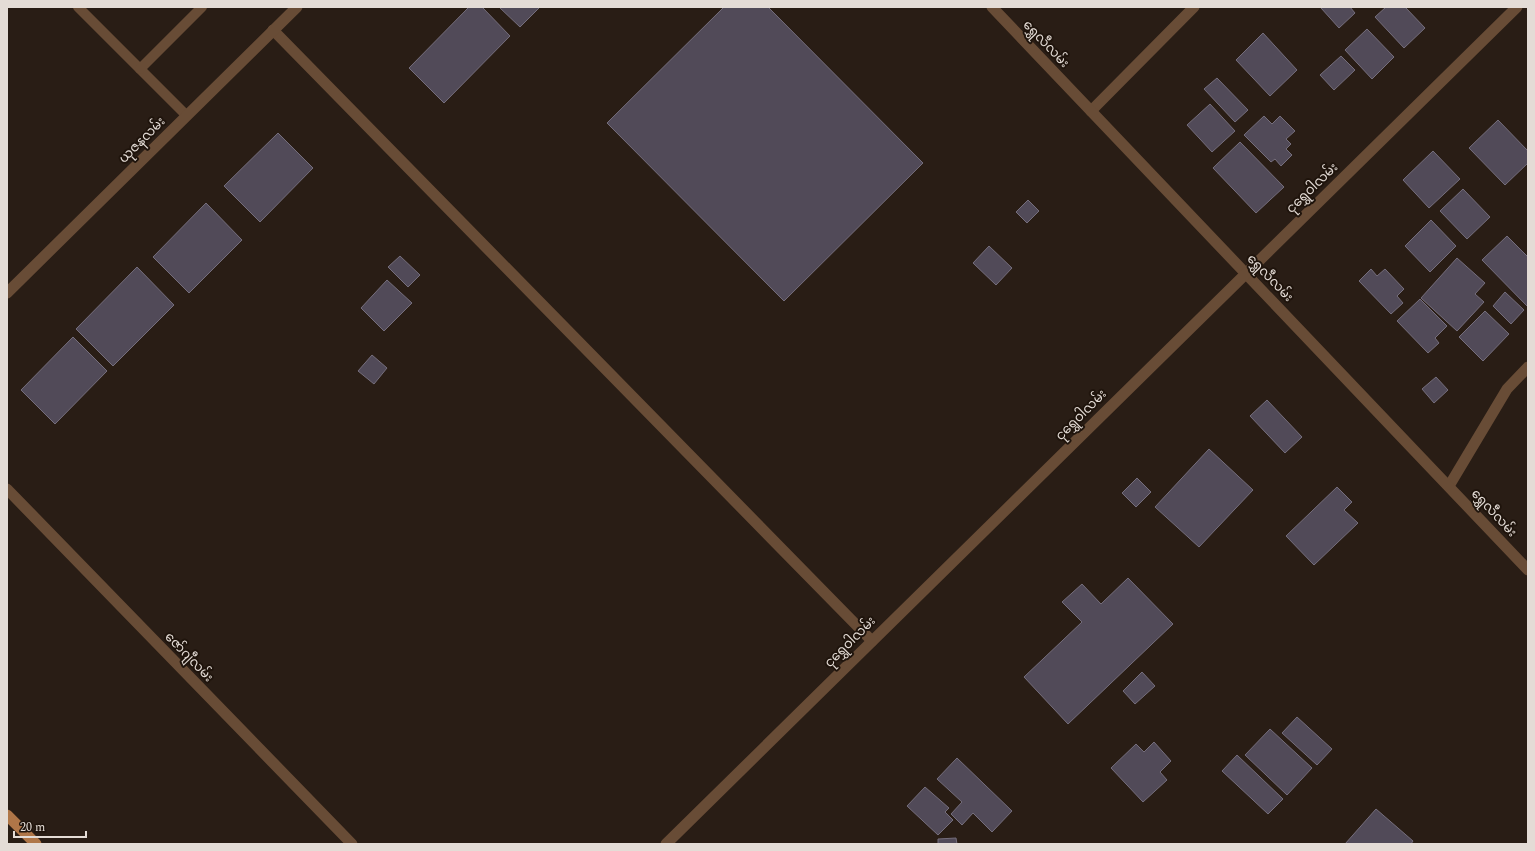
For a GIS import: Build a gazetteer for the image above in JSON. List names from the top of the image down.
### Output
{
  "streets": {
    "street": [
      "ရွှေလီလမ်း",
      "ယုဇနလမ်း",
      "ငုရွှေဝါလမ်း",
      "ဇော်ဂျီလမ်း"
    ]
  },
  "crossings": [
    ["ရွှေလီလမ်း", "ငုရွှေဝါလမ်း"]
  ],
  "scale_bar": "20 m"
}
